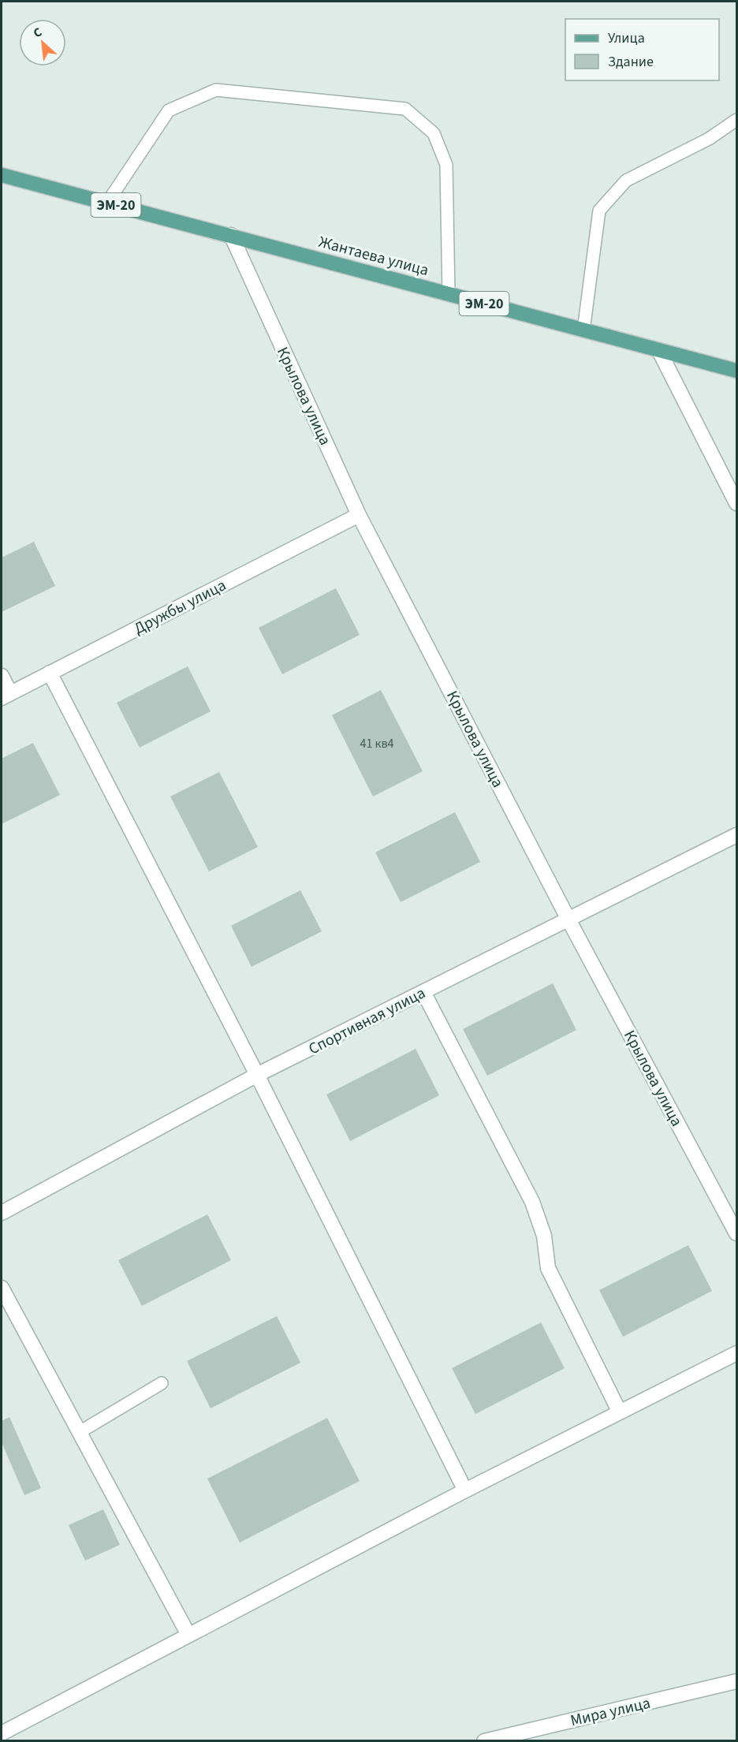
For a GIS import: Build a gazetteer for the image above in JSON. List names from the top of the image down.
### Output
{
  "streets": {
    "main road": ["ЭМ-20", "Жантаева улица"],
    "street": [
      "Крылова улица",
      "Дружбы улица",
      "Спортивная улица",
      "Мира улица"
    ]
  },
  "crossings": [
    ["Жантаева улица", "Крылова улица"],
    ["Крылова улица", "Дружбы улица"],
    ["Крылова улица", "Спортивная улица"]
  ],
  "house_numbers": ["41 кв4"],
  "legend": ["Улица", "Здание"],
  "north": "top left"
}
